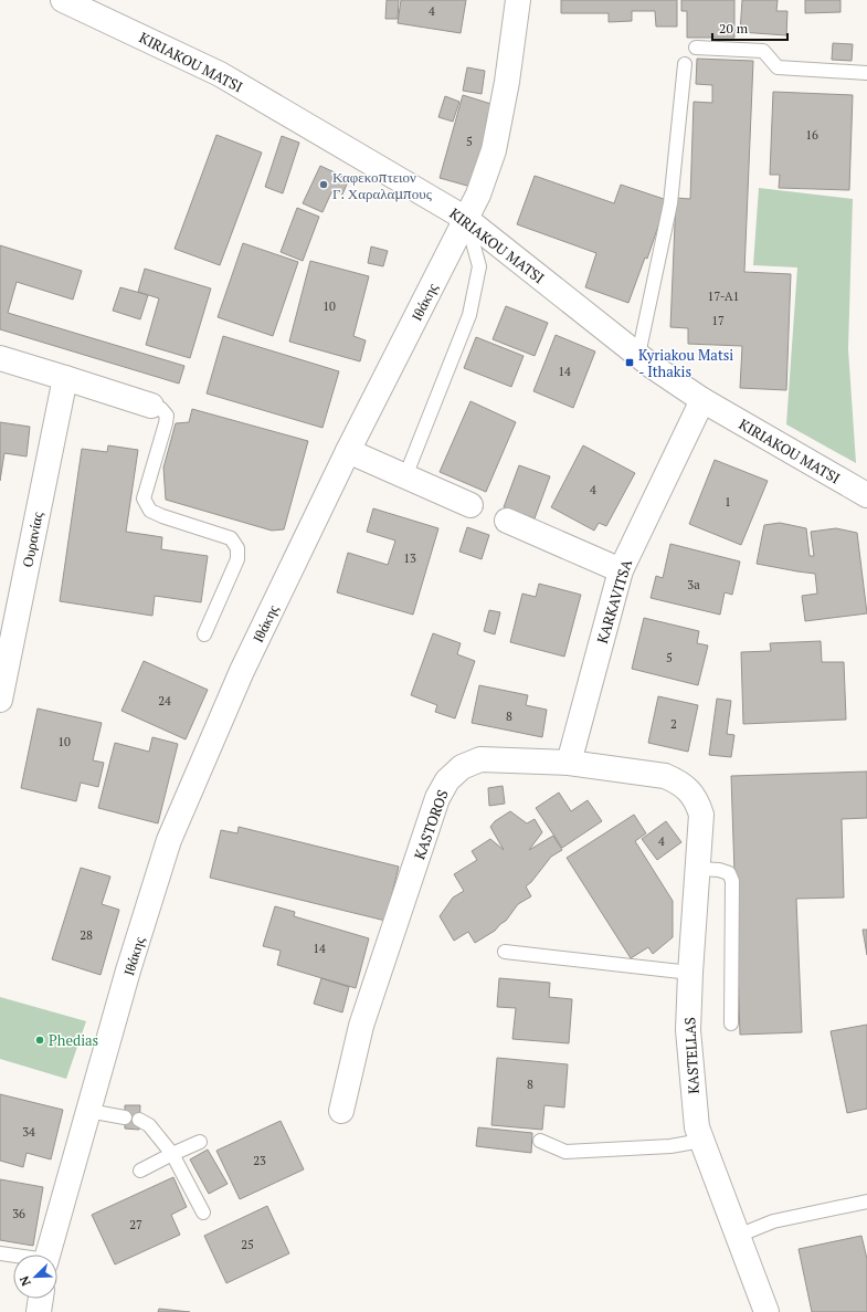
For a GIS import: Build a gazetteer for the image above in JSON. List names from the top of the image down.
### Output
{
  "streets": {
    "street": [
      "KIRIAKOU MATSI",
      "Ιθάκης",
      "Ουρανίας",
      "KARKAVITSA",
      "KASTOROS",
      "KASTELLAS"
    ]
  },
  "crossings": [
    ["KIRIAKOU MATSI", "Ιθάκης"],
    ["KIRIAKOU MATSI", "KARKAVITSA"],
    ["KARKAVITSA", "KASTOROS"],
    ["KASTOROS", "KASTELLAS"]
  ],
  "places": {
    "other": ["Καφεκοπτειον Γ. Χαραλαμπους", "Phedias"],
    "transit": ["Kyriakou Matsi - Ithakis"]
  },
  "house_numbers": [
    "4",
    "16",
    "5",
    "17-A1",
    "10",
    "17",
    "14",
    "4",
    "1",
    "13",
    "3a",
    "5",
    "24",
    "8",
    "2",
    "10",
    "4",
    "28",
    "14",
    "8",
    "34",
    "23",
    "36",
    "27",
    "25"
  ],
  "scale_bar": "20 m",
  "north": "bottom left"
}
